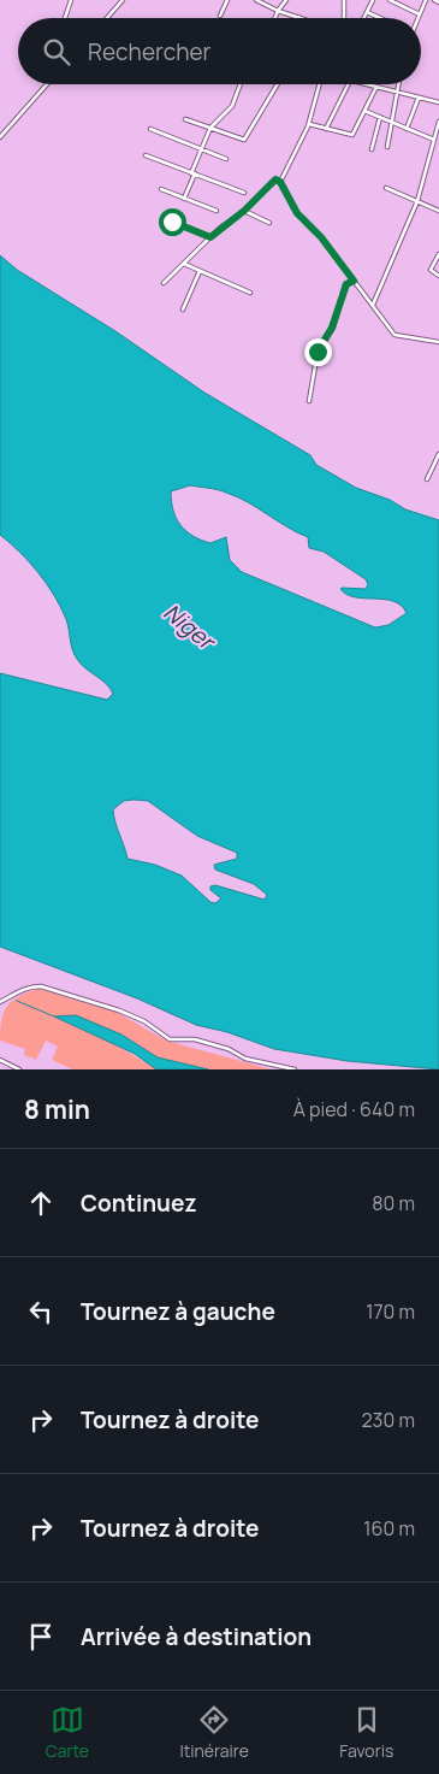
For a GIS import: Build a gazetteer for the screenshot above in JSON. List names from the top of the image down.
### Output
{
  "water": ["Niger"],
  "page": {
    "search": "Rechercher",
    "heading": ["8 min", "À pied · 640 m"],
    "list": [
      ["Continuez", "80 m"],
      ["Tournez à gauche", "170 m"],
      ["Tournez à droite", "230 m"],
      ["Tournez à droite", "160 m"],
      "Arrivée à destination"
    ],
    "nav": ["Carte", "Itinéraire", "Favoris"]
  }
}
